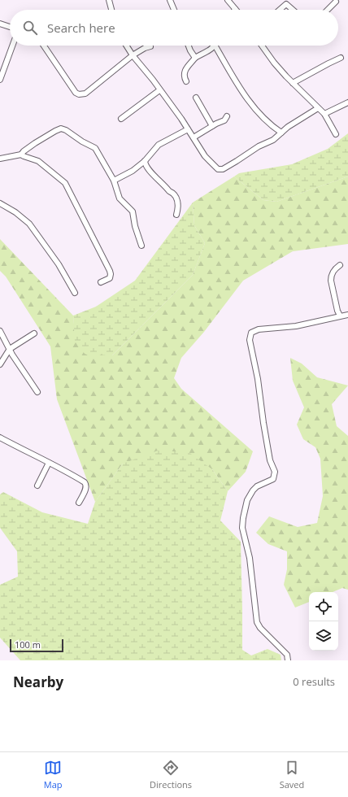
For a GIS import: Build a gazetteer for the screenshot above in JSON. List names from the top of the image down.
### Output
{
  "scale_bar": "100 m",
  "page": {
    "search": "Search here",
    "scale": "100 m",
    "heading": ["Nearby", "0 results"],
    "nav": ["Map", "Directions", "Saved"]
  }
}
